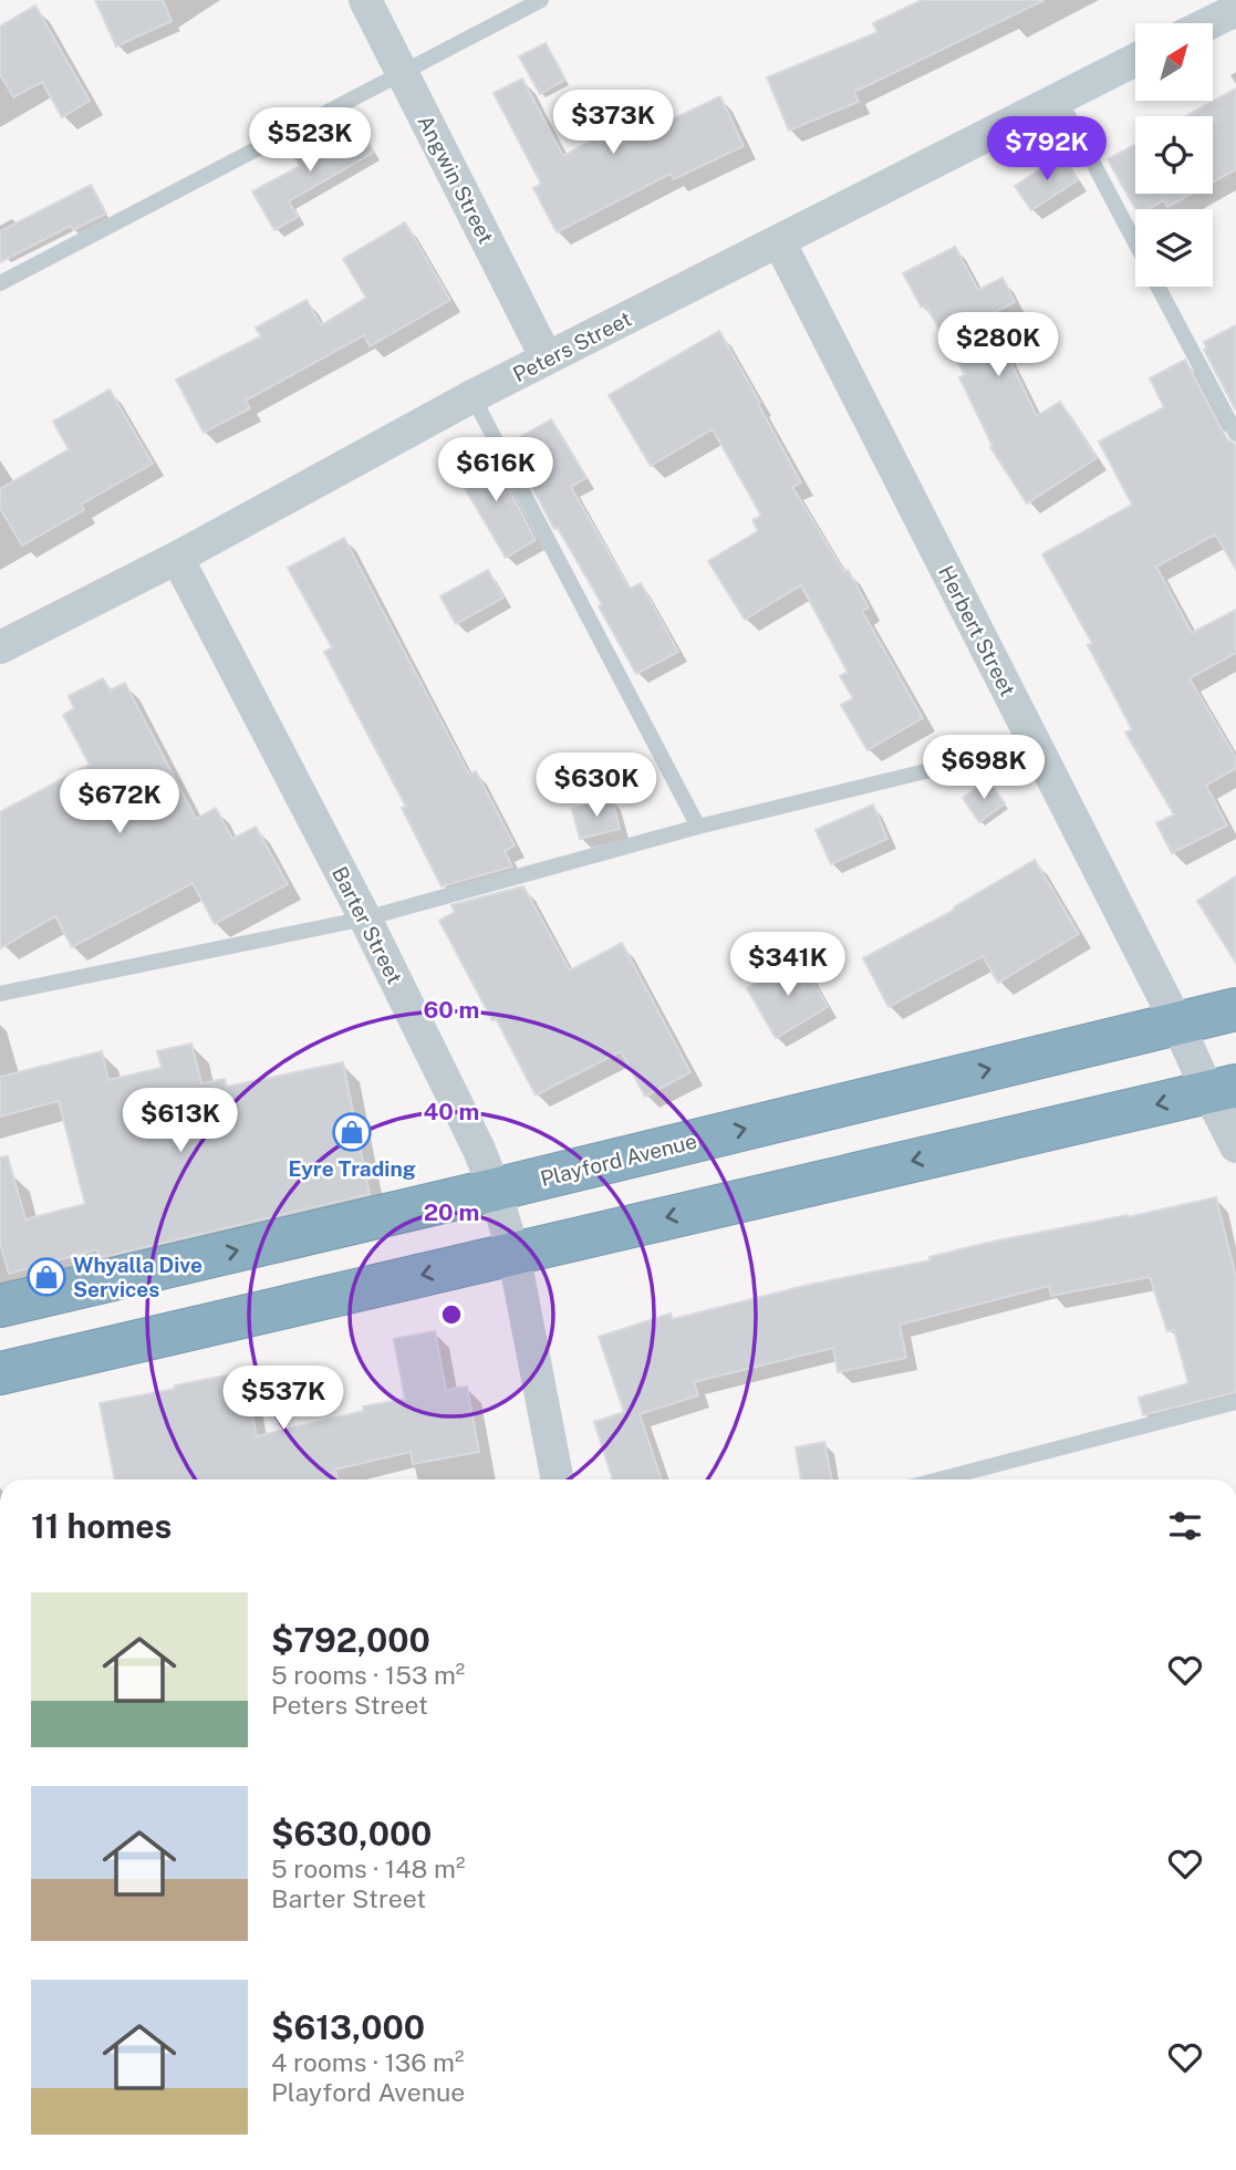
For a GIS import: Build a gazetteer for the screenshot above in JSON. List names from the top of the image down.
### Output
{
  "streets": {
    "highway": ["Playford Avenue"],
    "street": [
      "Angwin Street",
      "Peters Street",
      "Herbert Street",
      "Barter Street"
    ]
  },
  "crossings": [
    ["Angwin Street", "Peters Street"],
    ["Peters Street", "Herbert Street"],
    ["Peters Street", "Barter Street"],
    ["Herbert Street", "Playford Avenue"],
    ["Barter Street", "Playford Avenue"]
  ],
  "places": {
    "shop": ["Eyre Trading", "Whyalla Dive Services"]
  },
  "north": "top right",
  "page": {
    "price": [
      "$373K",
      "$523K",
      "$792K",
      "$280K",
      "$616K",
      "$698K",
      "$630K",
      "$672K",
      "$341K",
      "$613K",
      "$537K"
    ],
    "heading": "11 homes",
    "list": [
      {
        "name": "$792,000",
        "note": "5 rooms · 153 m² · Peters Street"
      },
      {
        "name": "$630,000",
        "note": "5 rooms · 148 m² · Barter Street"
      },
      {
        "name": "$613,000",
        "note": "4 rooms · 136 m² · Playford Avenue"
      }
    ]
  },
  "rings": ["60 m", "40 m", "20 m"]
}
